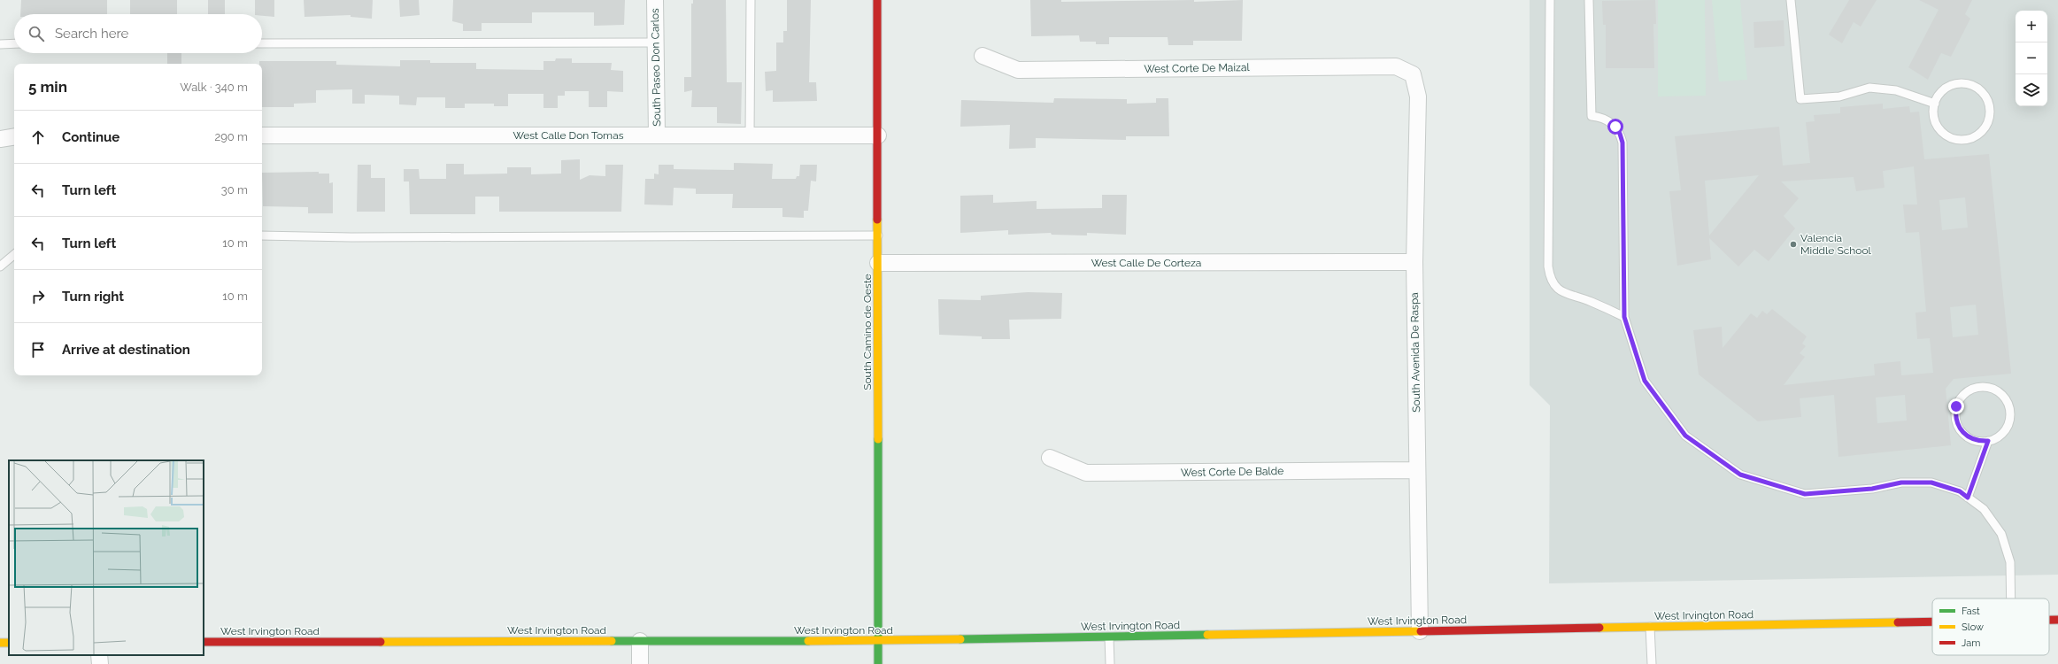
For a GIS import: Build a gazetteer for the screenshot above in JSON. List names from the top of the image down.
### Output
{
  "streets": {
    "main road": ["South Camino de Oeste", "West Irvington Road"],
    "street": [
      "South Paseo Don Carlos",
      "West Corte De Maizal",
      "West Calle Don Tomas",
      "West Calle De Corteza",
      "South Avenida De Raspa",
      "West Corte De Balde"
    ]
  },
  "crossings": [
    ["South Paseo Don Carlos", "West Calle Don Tomas"],
    ["West Corte De Maizal", "South Avenida De Raspa"],
    ["West Calle Don Tomas", "South Camino de Oeste"],
    ["West Calle De Corteza", "South Camino de Oeste"],
    ["West Calle De Corteza", "South Avenida De Raspa"],
    ["South Camino de Oeste", "West Irvington Road"],
    ["South Avenida De Raspa", "West Corte De Balde"],
    ["South Avenida De Raspa", "West Irvington Road"]
  ],
  "places": ["Valencia Middle School"],
  "legend": ["Fast", "Slow", "Jam"],
  "page": {
    "map_buttons": ["+", "−"],
    "search": "Search here",
    "heading": ["5 min", "Walk · 340 m"],
    "list": [
      ["Continue", "290 m"],
      ["Turn left", "30 m"],
      ["Turn left", "10 m"],
      ["Turn right", "10 m"],
      "Arrive at destination"
    ]
  }
}
